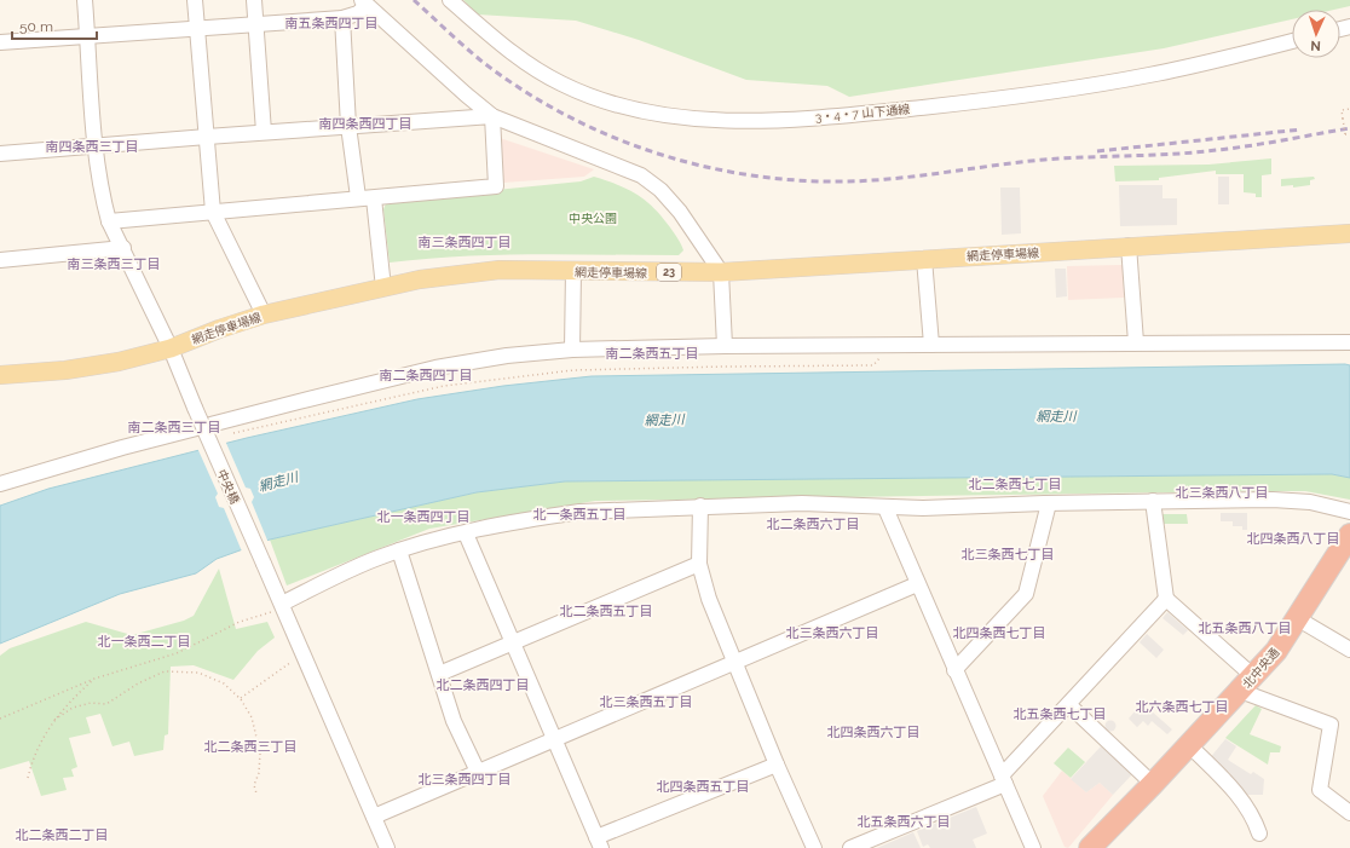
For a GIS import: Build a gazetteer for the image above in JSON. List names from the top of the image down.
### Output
{
  "streets": {
    "highway": ["北中央通"],
    "main road": ["網走停車場線", "23"],
    "street": ["3・4・7 山下通線", "中央橋"]
  },
  "crossings": [
    ["網走停車場線", "中央橋"]
  ],
  "districts": [
    "南五条西四丁目",
    "南四条西四丁目",
    "南四条西三丁目",
    "南三条西四丁目",
    "南三条西三丁目",
    "南二条西五丁目",
    "南二条西四丁目",
    "南二条西三丁目",
    "北二条西七丁目",
    "北三条西八丁目",
    "北一条西五丁目",
    "北一条西四丁目",
    "北二条西六丁目",
    "北四条西八丁目",
    "北三条西七丁目",
    "北二条西五丁目",
    "北五条西八丁目",
    "北三条西六丁目",
    "北四条西七丁目",
    "北一条西二丁目",
    "北二条西四丁目",
    "北三条西五丁目",
    "北六条西七丁目",
    "北五条西七丁目",
    "北四条西六丁目",
    "北二条西三丁目",
    "北三条西四丁目",
    "北四条西五丁目",
    "北五条西六丁目",
    "北二条西二丁目"
  ],
  "water": ["網走川"],
  "parks": ["中央公園"],
  "scale_bar": "50 m",
  "north": "bottom"
}
